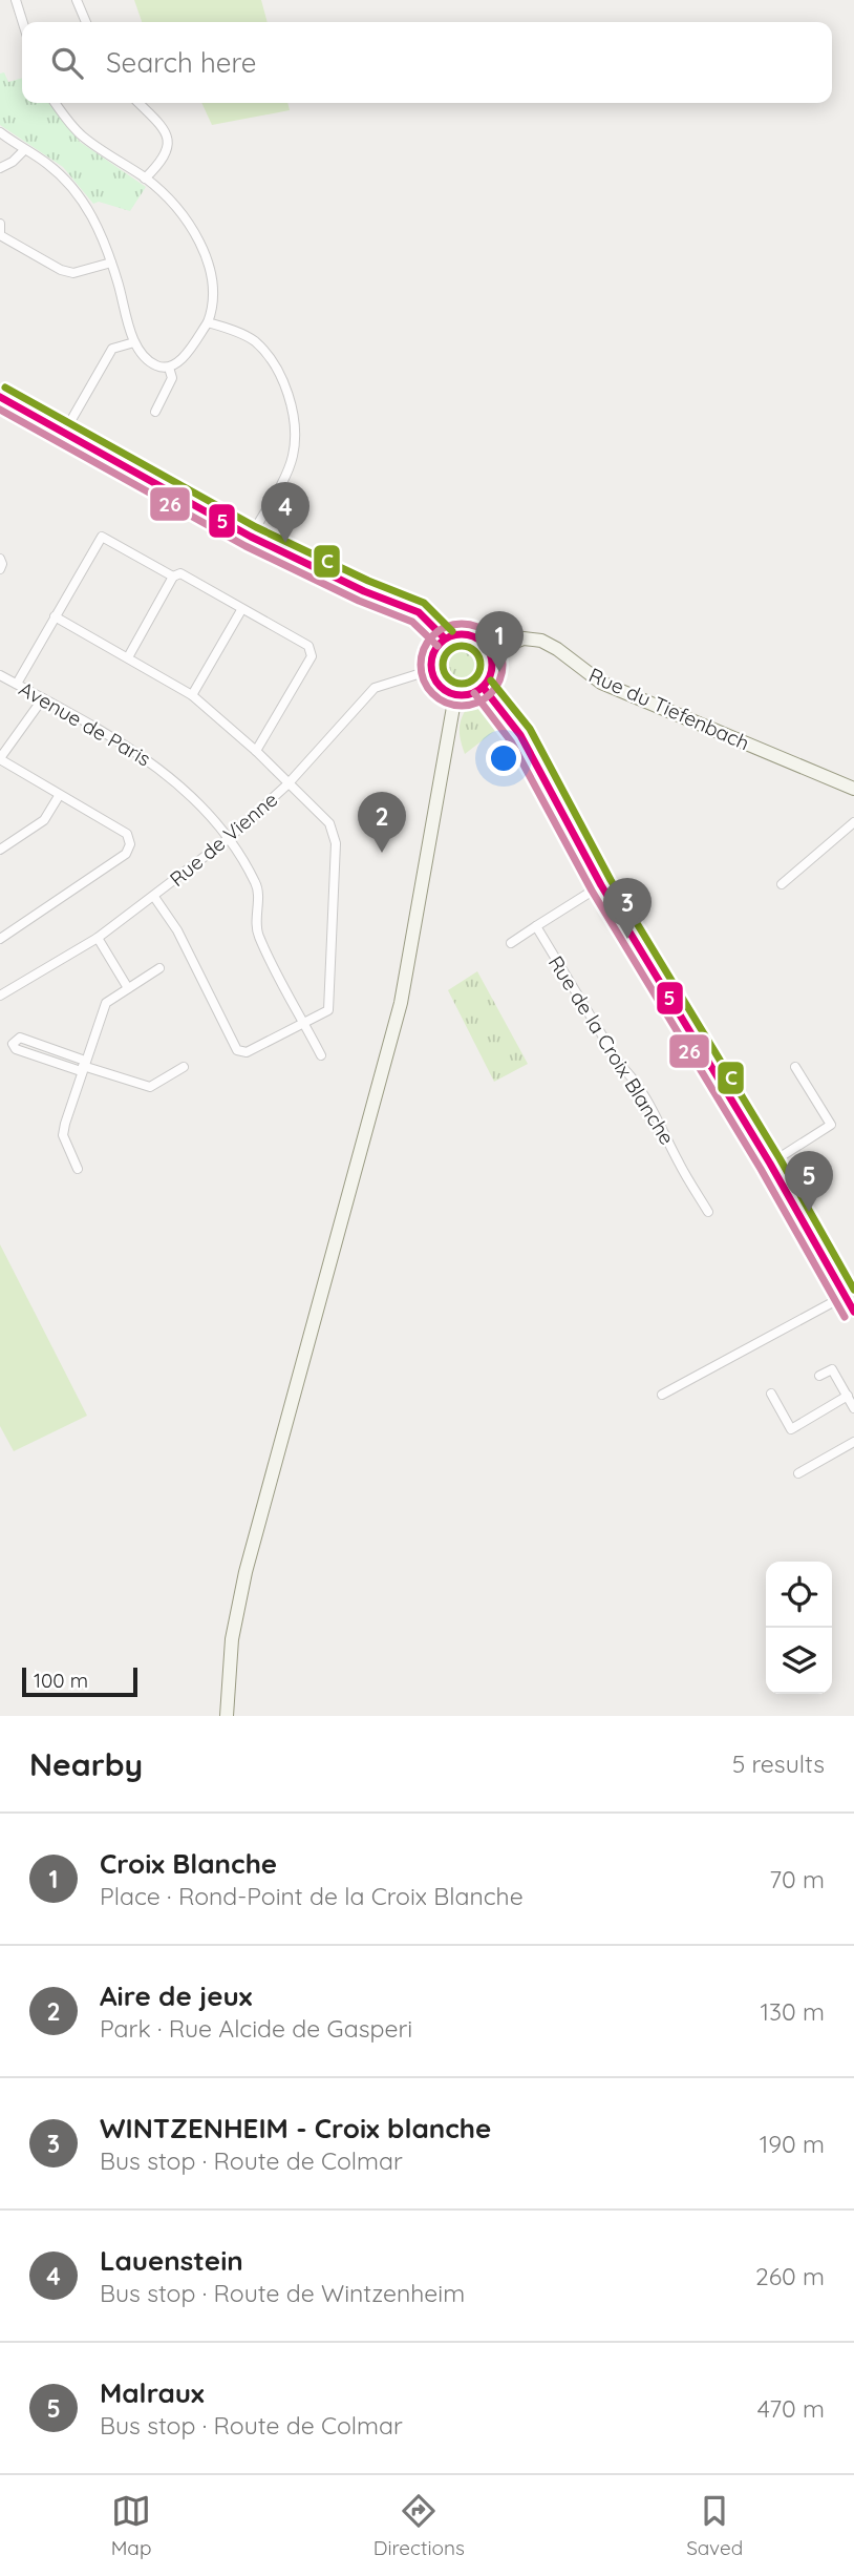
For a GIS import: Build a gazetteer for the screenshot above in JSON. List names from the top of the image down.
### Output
{
  "streets": {
    "main road": ["Rue du Tiefenbach"],
    "street": ["Avenue de Paris", "Rue de Vienne", "Rue de la Croix Blanche"]
  },
  "crossings": [
    ["Rue du Tiefenbach", "Rue de Vienne"],
    ["Avenue de Paris", "Rue de Vienne"]
  ],
  "lines": ["transit line C", "transit line 5", "transit line 26"],
  "scale_bar": "100 m",
  "page": {
    "search": "Search here",
    "pins": [
      "4",
      "1",
      "2",
      "3",
      "5"
    ],
    "scale": "100 m",
    "heading": ["Nearby", "5 results"],
    "list": [
      {
        "mark": "1",
        "name": "Croix Blanche",
        "note": "Place · Rond-Point de la Croix Blanche",
        "value": "70 m"
      },
      {
        "mark": "2",
        "name": "Aire de jeux",
        "note": "Park · Rue Alcide de Gasperi",
        "value": "130 m"
      },
      {
        "mark": "3",
        "name": "WINTZENHEIM - Croix blanche",
        "note": "Bus stop · Route de Colmar",
        "value": "190 m"
      },
      {
        "mark": "4",
        "name": "Lauenstein",
        "note": "Bus stop · Route de Wintzenheim",
        "value": "260 m"
      },
      {
        "mark": "5",
        "name": "Malraux",
        "note": "Bus stop · Route de Colmar",
        "value": "470 m"
      }
    ],
    "nav": ["Map", "Directions", "Saved"]
  }
}
